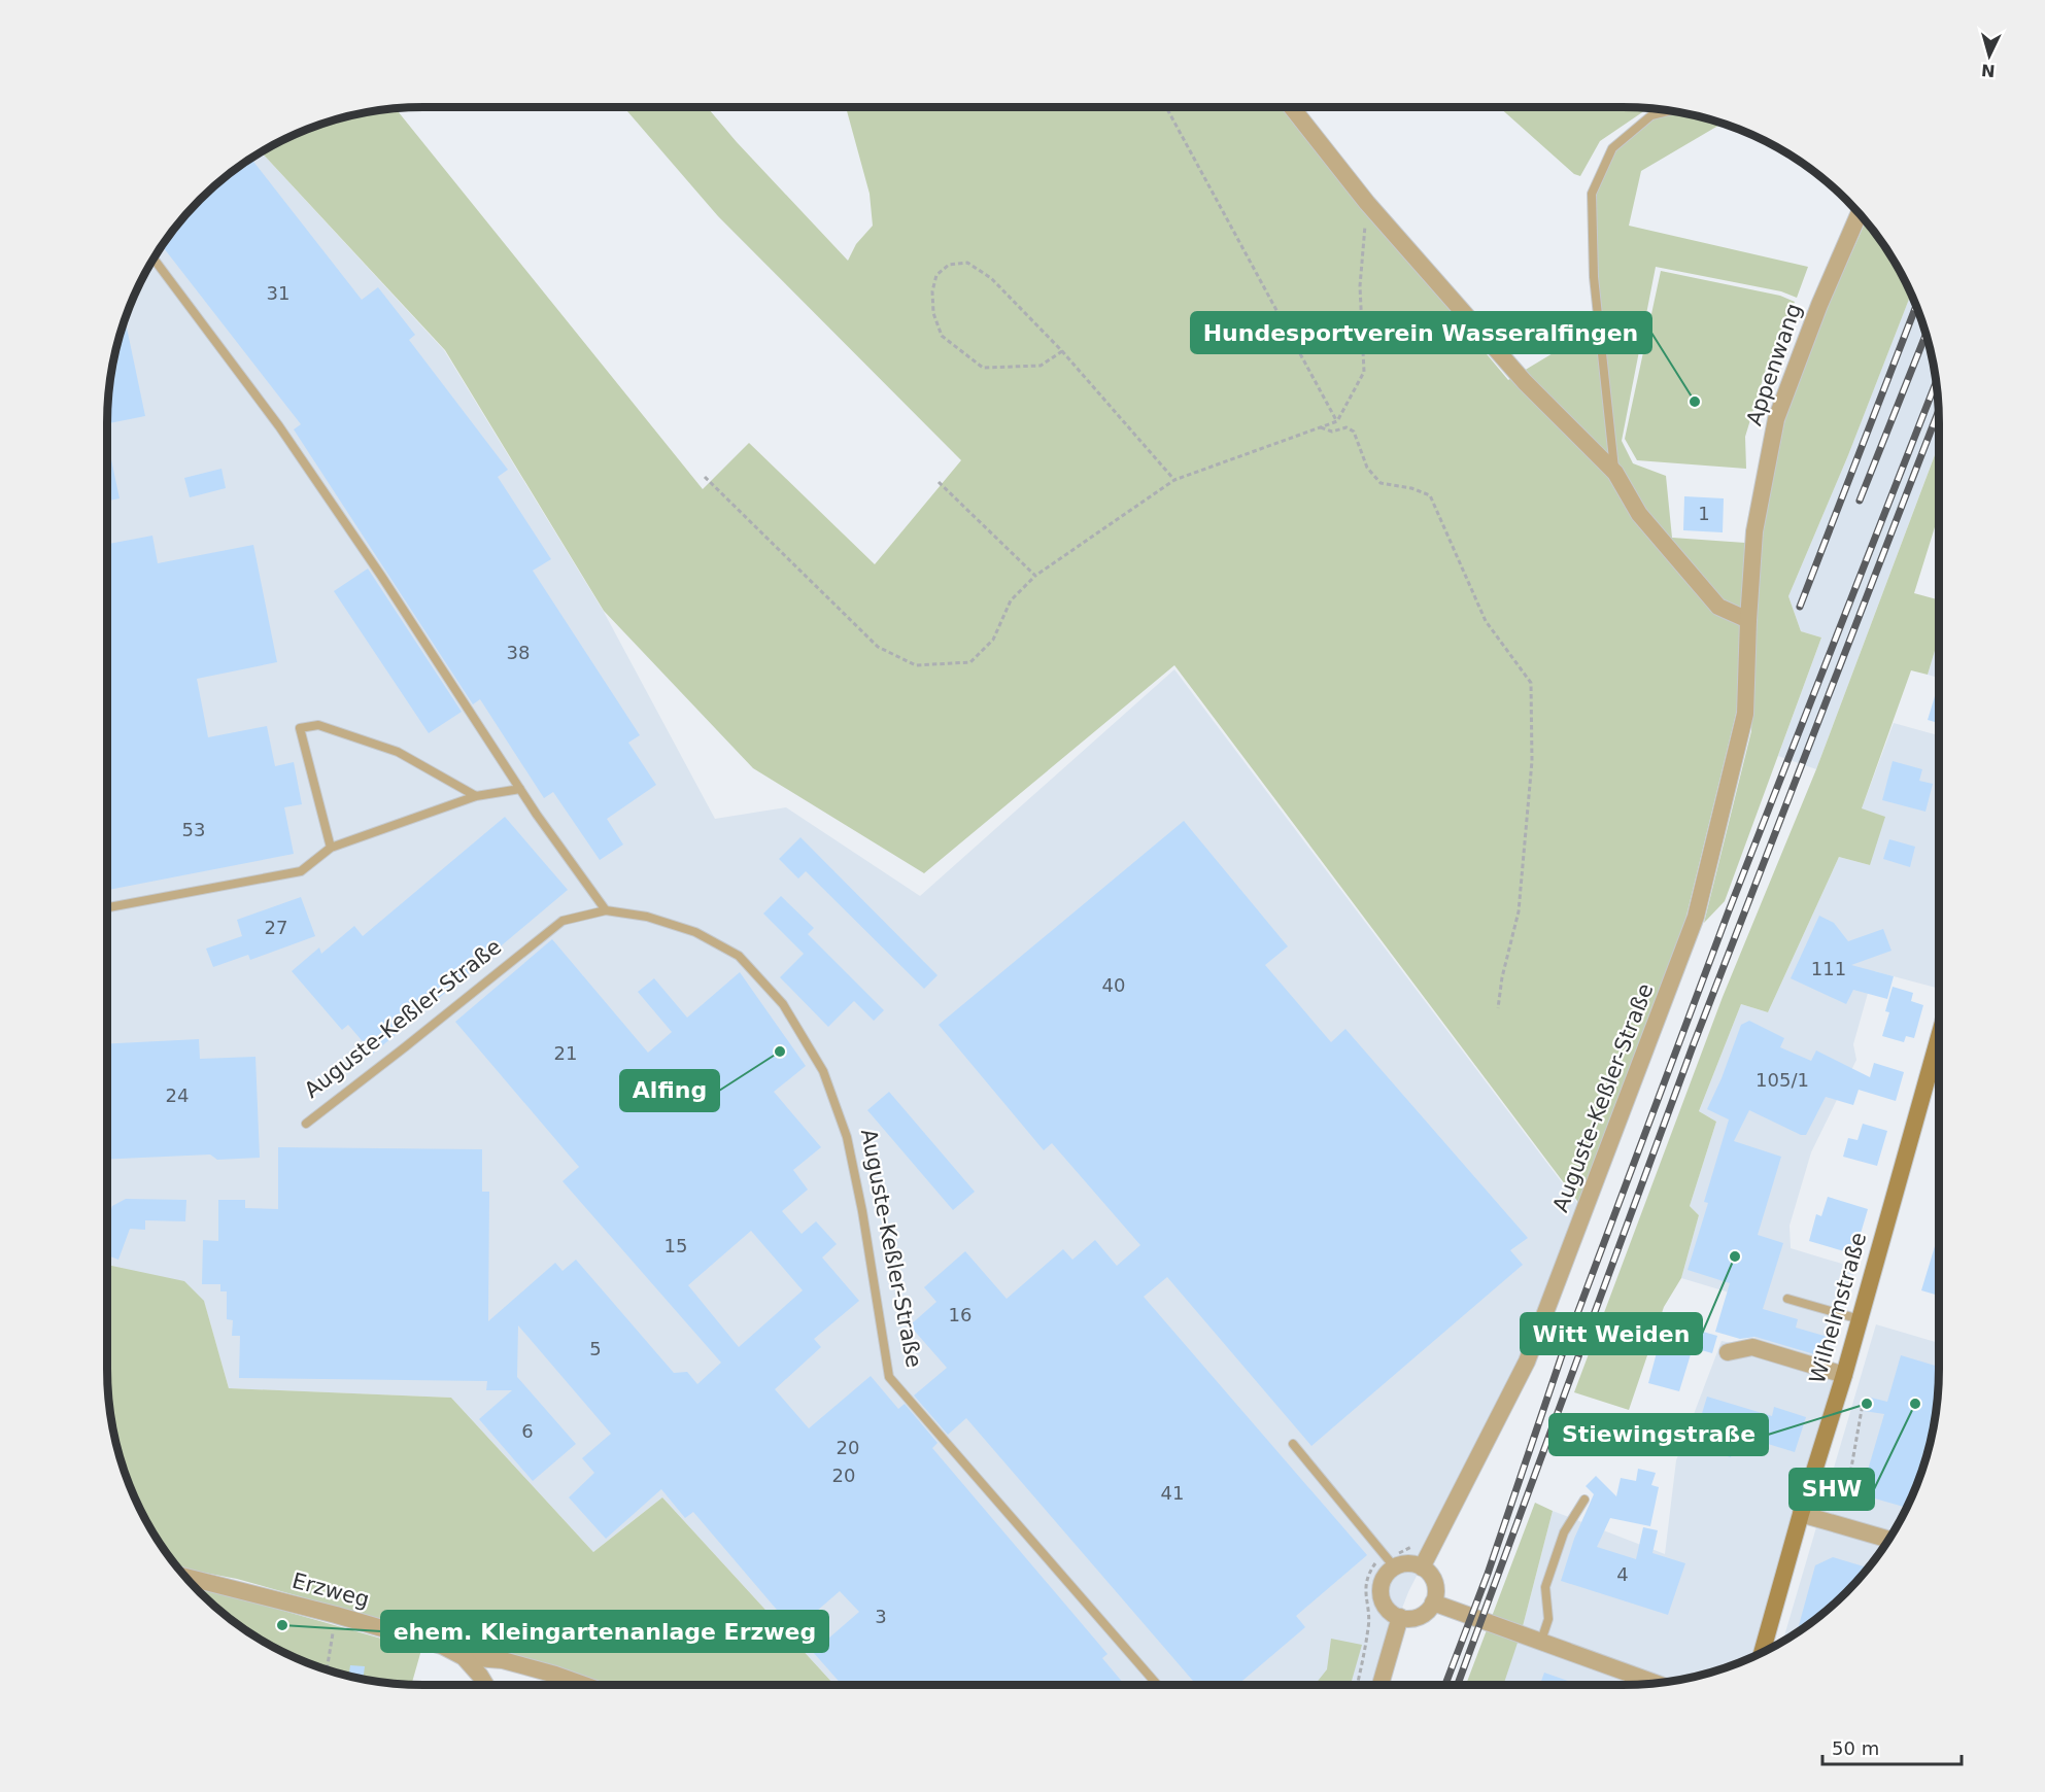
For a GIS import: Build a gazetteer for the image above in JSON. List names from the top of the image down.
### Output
{
  "streets": {
    "main road": ["Wilhelmstraße"],
    "street": ["Appenwang", "Auguste-Keßler-Straße", "Erzweg"]
  },
  "crossings": [
    ["Appenwang", "Auguste-Keßler-Straße"]
  ],
  "places": [
    "Hundesportverein Wasseralfingen",
    "Alfing",
    "Witt Weiden",
    "Stiewingstraße",
    "SHW",
    "ehem. Kleingartenanlage Erzweg"
  ],
  "house_numbers": [
    "31",
    "1",
    "38",
    "53",
    "27",
    "111",
    "40",
    "21",
    "105/1",
    "24",
    "15",
    "16",
    "5",
    "6",
    "20",
    "20",
    "41",
    "4",
    "3"
  ],
  "scale_bar": "50 m",
  "north": "bottom"
}
